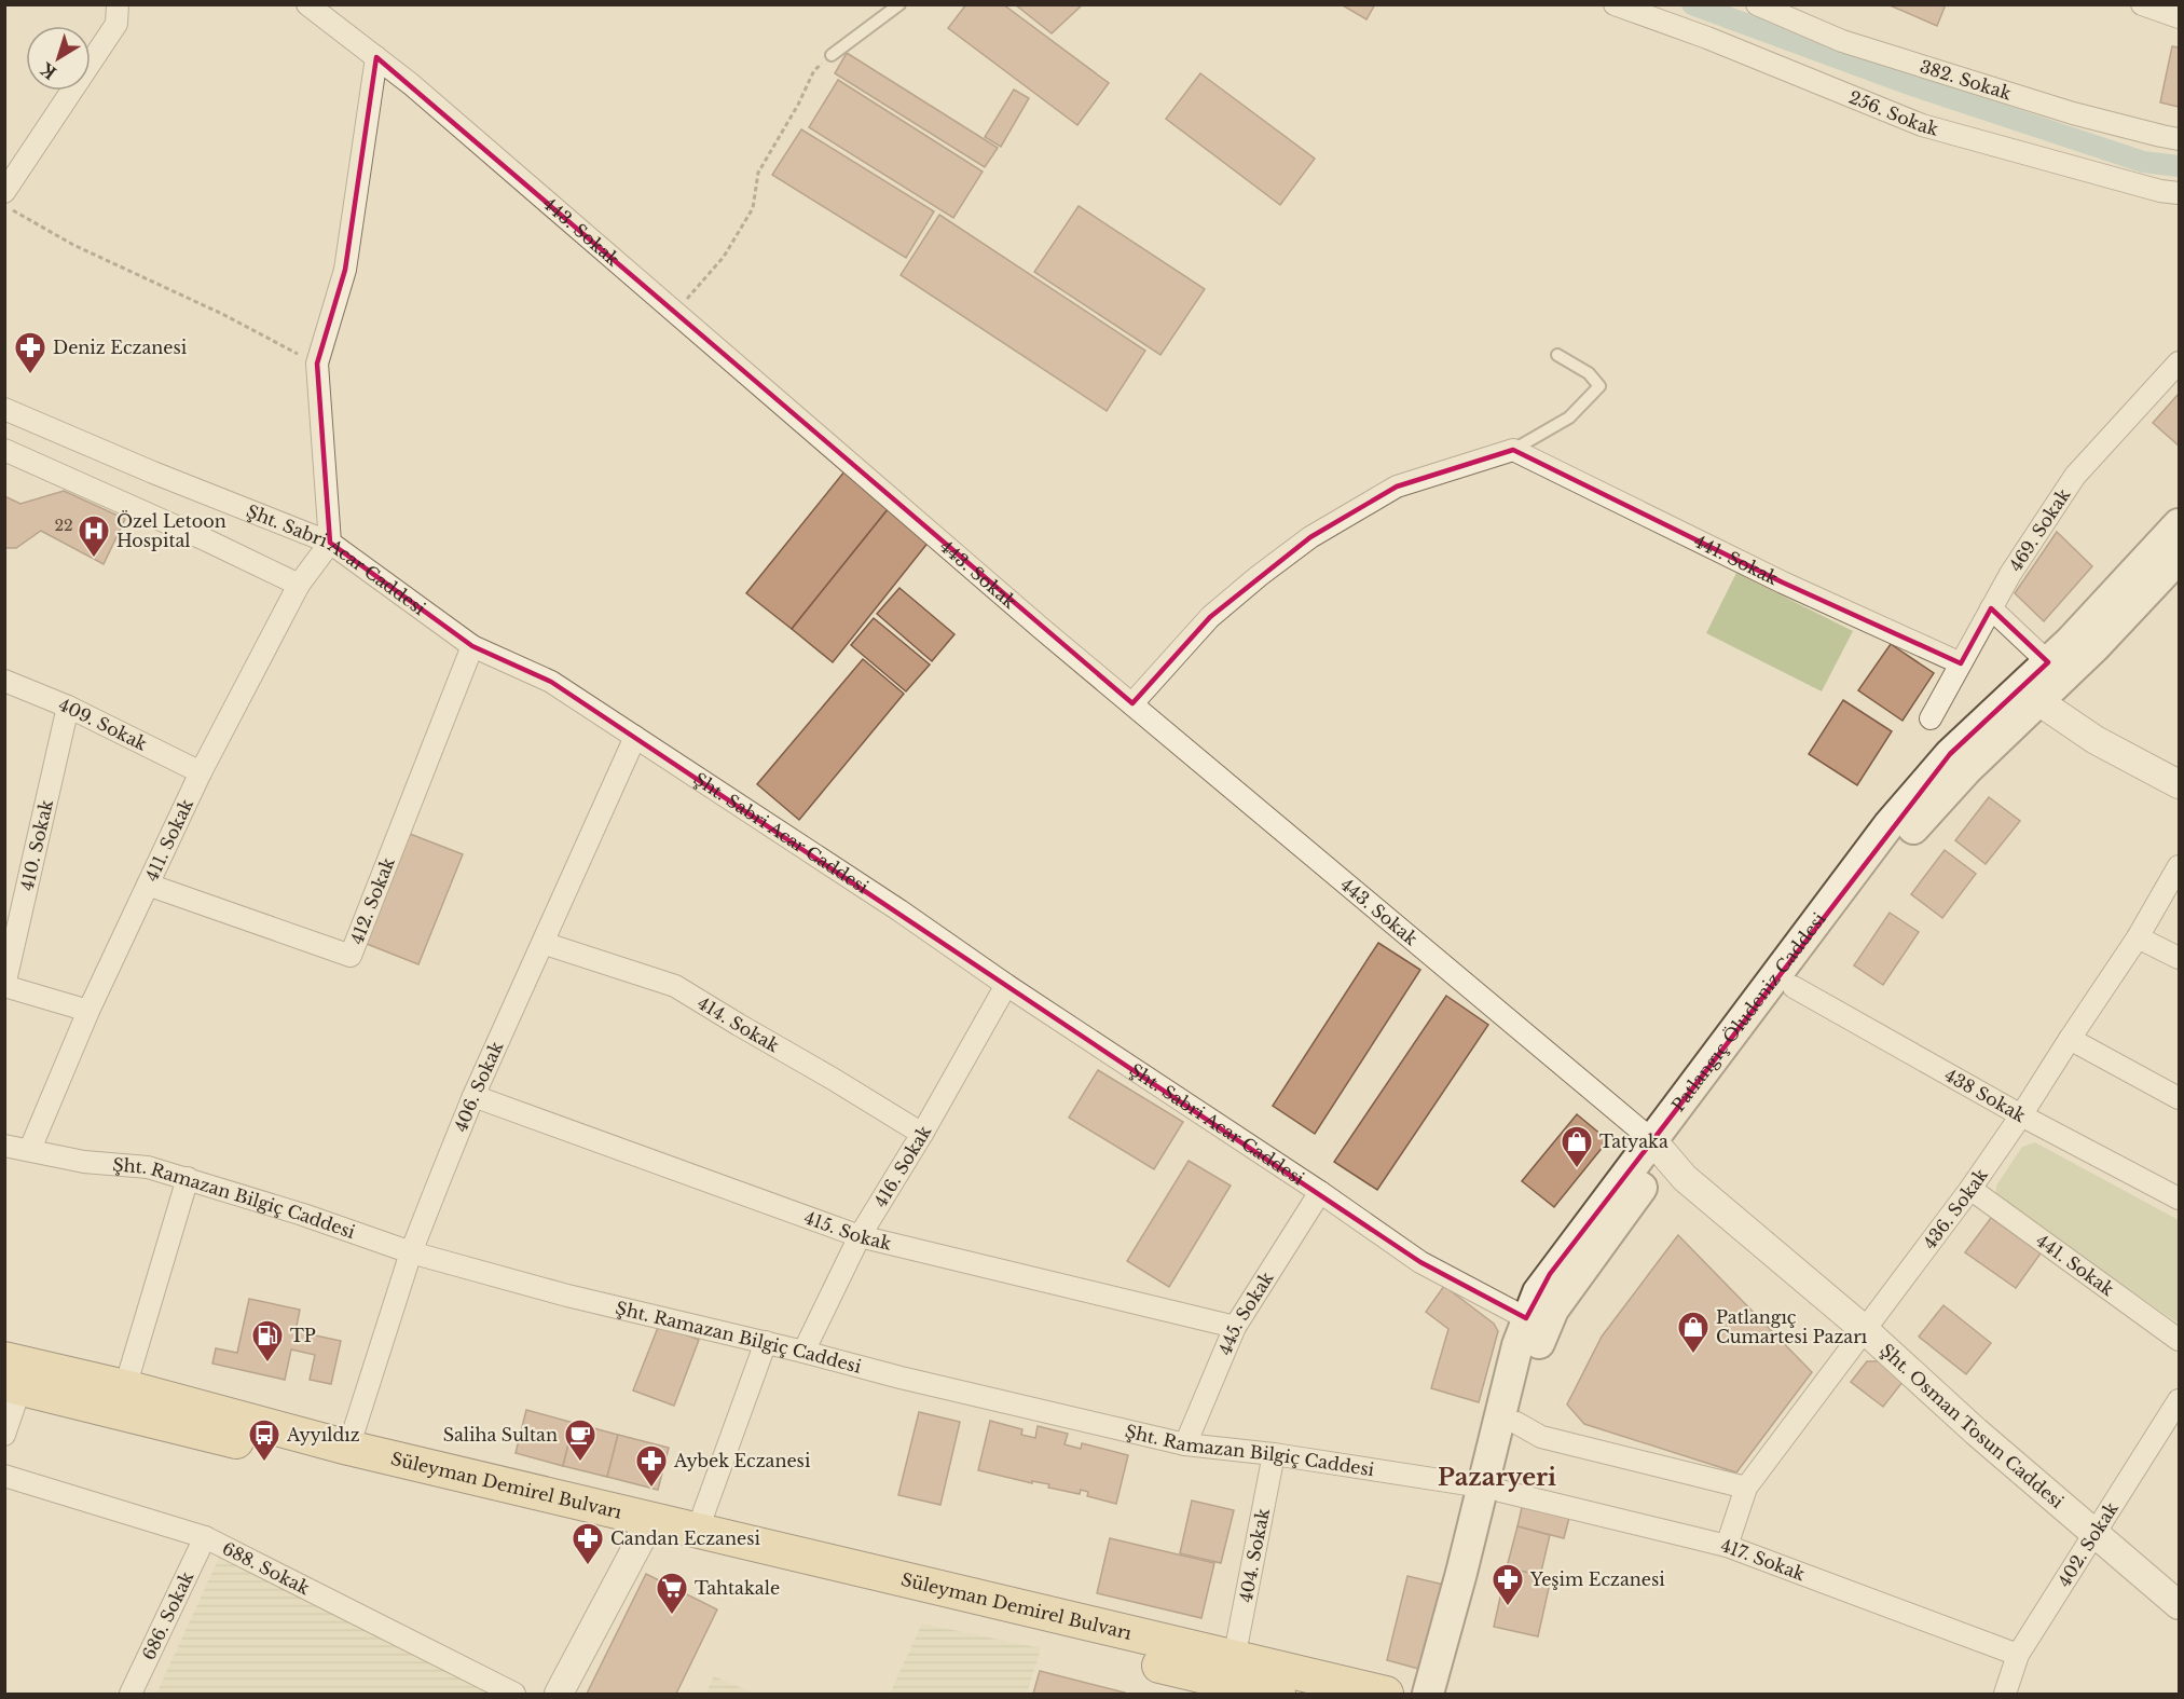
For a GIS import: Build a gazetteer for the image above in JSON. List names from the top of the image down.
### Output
{
  "streets": {
    "main road": ["Patlangıç Öludeniz Caddesi", "Süleyman Demirel Bulvarı"],
    "street": [
      "382. Sokak",
      "256. Sokak",
      "443. Sokak",
      "469. Sokak",
      "441. Sokak",
      "Şht. Sabri Acar Caddesi",
      "409. Sokak",
      "411. Sokak",
      "410. Sokak",
      "412. Sokak",
      "414. Sokak",
      "406. Sokak",
      "438 Sokak",
      "416. Sokak",
      "Şht. Ramazan Bilgiç Caddesi",
      "436. Sokak",
      "415. Sokak",
      "445. Sokak",
      "Şht. Osman Tosun Caddesi",
      "402. Sokak",
      "404. Sokak",
      "417. Sokak",
      "688. Sokak",
      "686. Sokak"
    ]
  },
  "crossings": [
    ["443. Sokak", "Patlangıç Öludeniz Caddesi"],
    ["443. Sokak", "Şht. Osman Tosun Caddesi"],
    ["469. Sokak", "441. Sokak"],
    ["441. Sokak", "436. Sokak"],
    ["Şht. Sabri Acar Caddesi", "411. Sokak"],
    ["Şht. Sabri Acar Caddesi", "412. Sokak"],
    ["Şht. Sabri Acar Caddesi", "Patlangıç Öludeniz Caddesi"],
    ["Şht. Sabri Acar Caddesi", "406. Sokak"],
    ["Şht. Sabri Acar Caddesi", "416. Sokak"],
    ["Şht. Sabri Acar Caddesi", "445. Sokak"],
    ["409. Sokak", "411. Sokak"],
    ["409. Sokak", "410. Sokak"],
    ["411. Sokak", "412. Sokak"],
    ["411. Sokak", "Şht. Ramazan Bilgiç Caddesi"],
    ["Patlangıç Öludeniz Caddesi", "438 Sokak"],
    ["Patlangıç Öludeniz Caddesi", "Şht. Ramazan Bilgiç Caddesi"],
    ["Patlangıç Öludeniz Caddesi", "Şht. Osman Tosun Caddesi"],
    ["Patlangıç Öludeniz Caddesi", "417. Sokak"],
    ["414. Sokak", "406. Sokak"],
    ["414. Sokak", "416. Sokak"],
    ["406. Sokak", "Şht. Ramazan Bilgiç Caddesi"],
    ["406. Sokak", "415. Sokak"],
    ["406. Sokak", "Süleyman Demirel Bulvarı"],
    ["438 Sokak", "436. Sokak"],
    ["416. Sokak", "Şht. Ramazan Bilgiç Caddesi"],
    ["416. Sokak", "415. Sokak"],
    ["Şht. Ramazan Bilgiç Caddesi", "445. Sokak"],
    ["Şht. Ramazan Bilgiç Caddesi", "404. Sokak"],
    ["Şht. Ramazan Bilgiç Caddesi", "417. Sokak"],
    ["436. Sokak", "Şht. Osman Tosun Caddesi"],
    ["436. Sokak", "417. Sokak"],
    ["415. Sokak", "445. Sokak"],
    ["Şht. Osman Tosun Caddesi", "402. Sokak"],
    ["Süleyman Demirel Bulvarı", "404. Sokak"],
    ["402. Sokak", "417. Sokak"],
    ["688. Sokak", "686. Sokak"]
  ],
  "districts": ["Pazaryeri"],
  "places": {
    "pharmacy": [
      "Deniz Eczanesi",
      "Aybek Eczanesi",
      "Candan Eczanesi",
      "Yeşim Eczanesi"
    ],
    "hospital": ["Özel Letoon Hospital"],
    "shop": ["Tatyaka", "Patlangıç Cumartesi Pazarı"],
    "fuel station": ["TP"],
    "bus stop": ["Ayyıldız"],
    "cafe": ["Saliha Sultan"],
    "supermarket": ["Tahtakale"]
  },
  "house_numbers": ["22"],
  "north": "bottom left"
}
